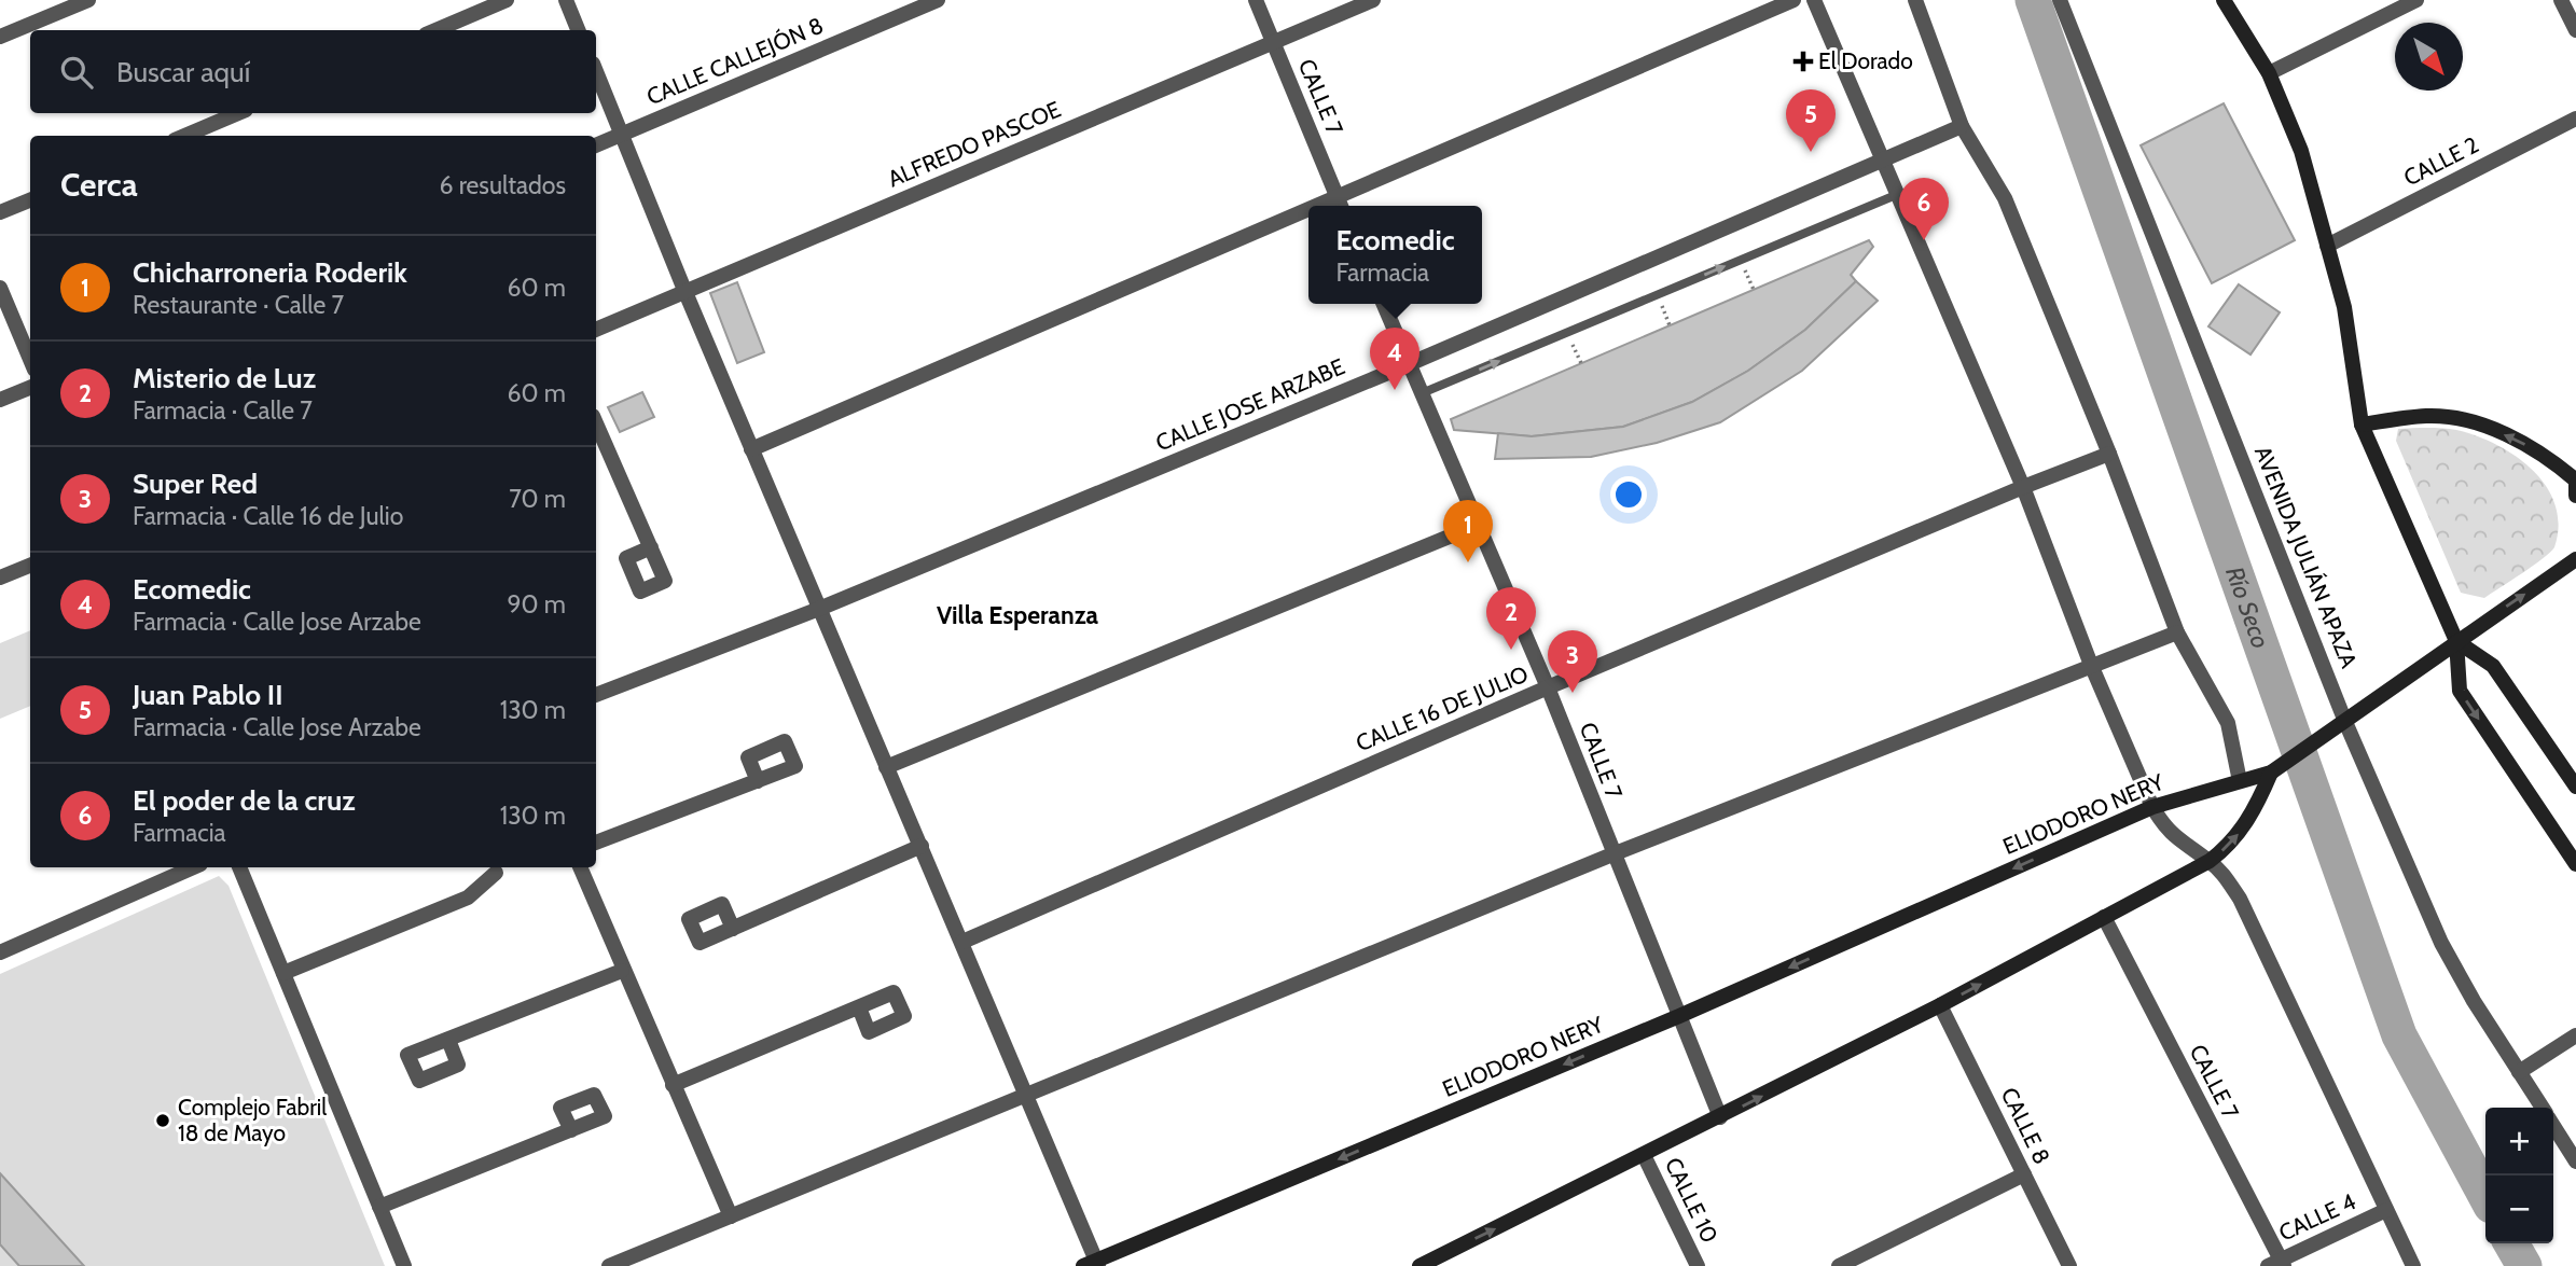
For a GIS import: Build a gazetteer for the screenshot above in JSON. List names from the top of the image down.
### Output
{
  "streets": {
    "street": [
      "CALLE CALLEJÓN 8",
      "CALLE 7",
      "ALFREDO PASCOE",
      "CALLE 2",
      "CALLE JOSE ARZABE",
      "AVENIDA JULIÁN APAZA",
      "CALLE 16 DE JULIO",
      "ELIODORO NERY",
      "CALLE 8",
      "CALLE 10",
      "CALLE 4"
    ]
  },
  "crossings": [
    ["CALLE 7", "ALFREDO PASCOE"],
    ["CALLE 7", "CALLE JOSE ARZABE"],
    ["CALLE 7", "CALLE 16 DE JULIO"],
    ["CALLE 7", "ELIODORO NERY"],
    ["CALLE 7", "CALLE 4"]
  ],
  "districts": ["Villa Esperanza"],
  "water": ["Río Seco"],
  "places": {
    "health": ["El Dorado"],
    "other": ["Complejo Fabril 18 de Mayo"]
  },
  "north": "bottom right",
  "page": {
    "search": "Buscar aquí",
    "pins": [
      "5",
      "6",
      "4",
      "1",
      "2",
      "3"
    ],
    "heading": ["Cerca", "6 resultados"],
    "popup": ["Ecomedic", "Farmacia"],
    "list": [
      {
        "mark": "1",
        "name": "Chicharroneria Roderik",
        "note": "Restaurante · Calle 7",
        "value": "60 m"
      },
      {
        "mark": "2",
        "name": "Misterio de Luz",
        "note": "Farmacia · Calle 7",
        "value": "60 m"
      },
      {
        "mark": "3",
        "name": "Super Red",
        "note": "Farmacia · Calle 16 de Julio",
        "value": "70 m"
      },
      {
        "mark": "4",
        "name": "Ecomedic",
        "note": "Farmacia · Calle Jose Arzabe",
        "value": "90 m"
      },
      {
        "mark": "5",
        "name": "Juan Pablo II",
        "note": "Farmacia · Calle Jose Arzabe",
        "value": "130 m"
      },
      {
        "mark": "6",
        "name": "El poder de la cruz",
        "note": "Farmacia",
        "value": "130 m"
      }
    ],
    "map_buttons": ["+", "−"]
  }
}
